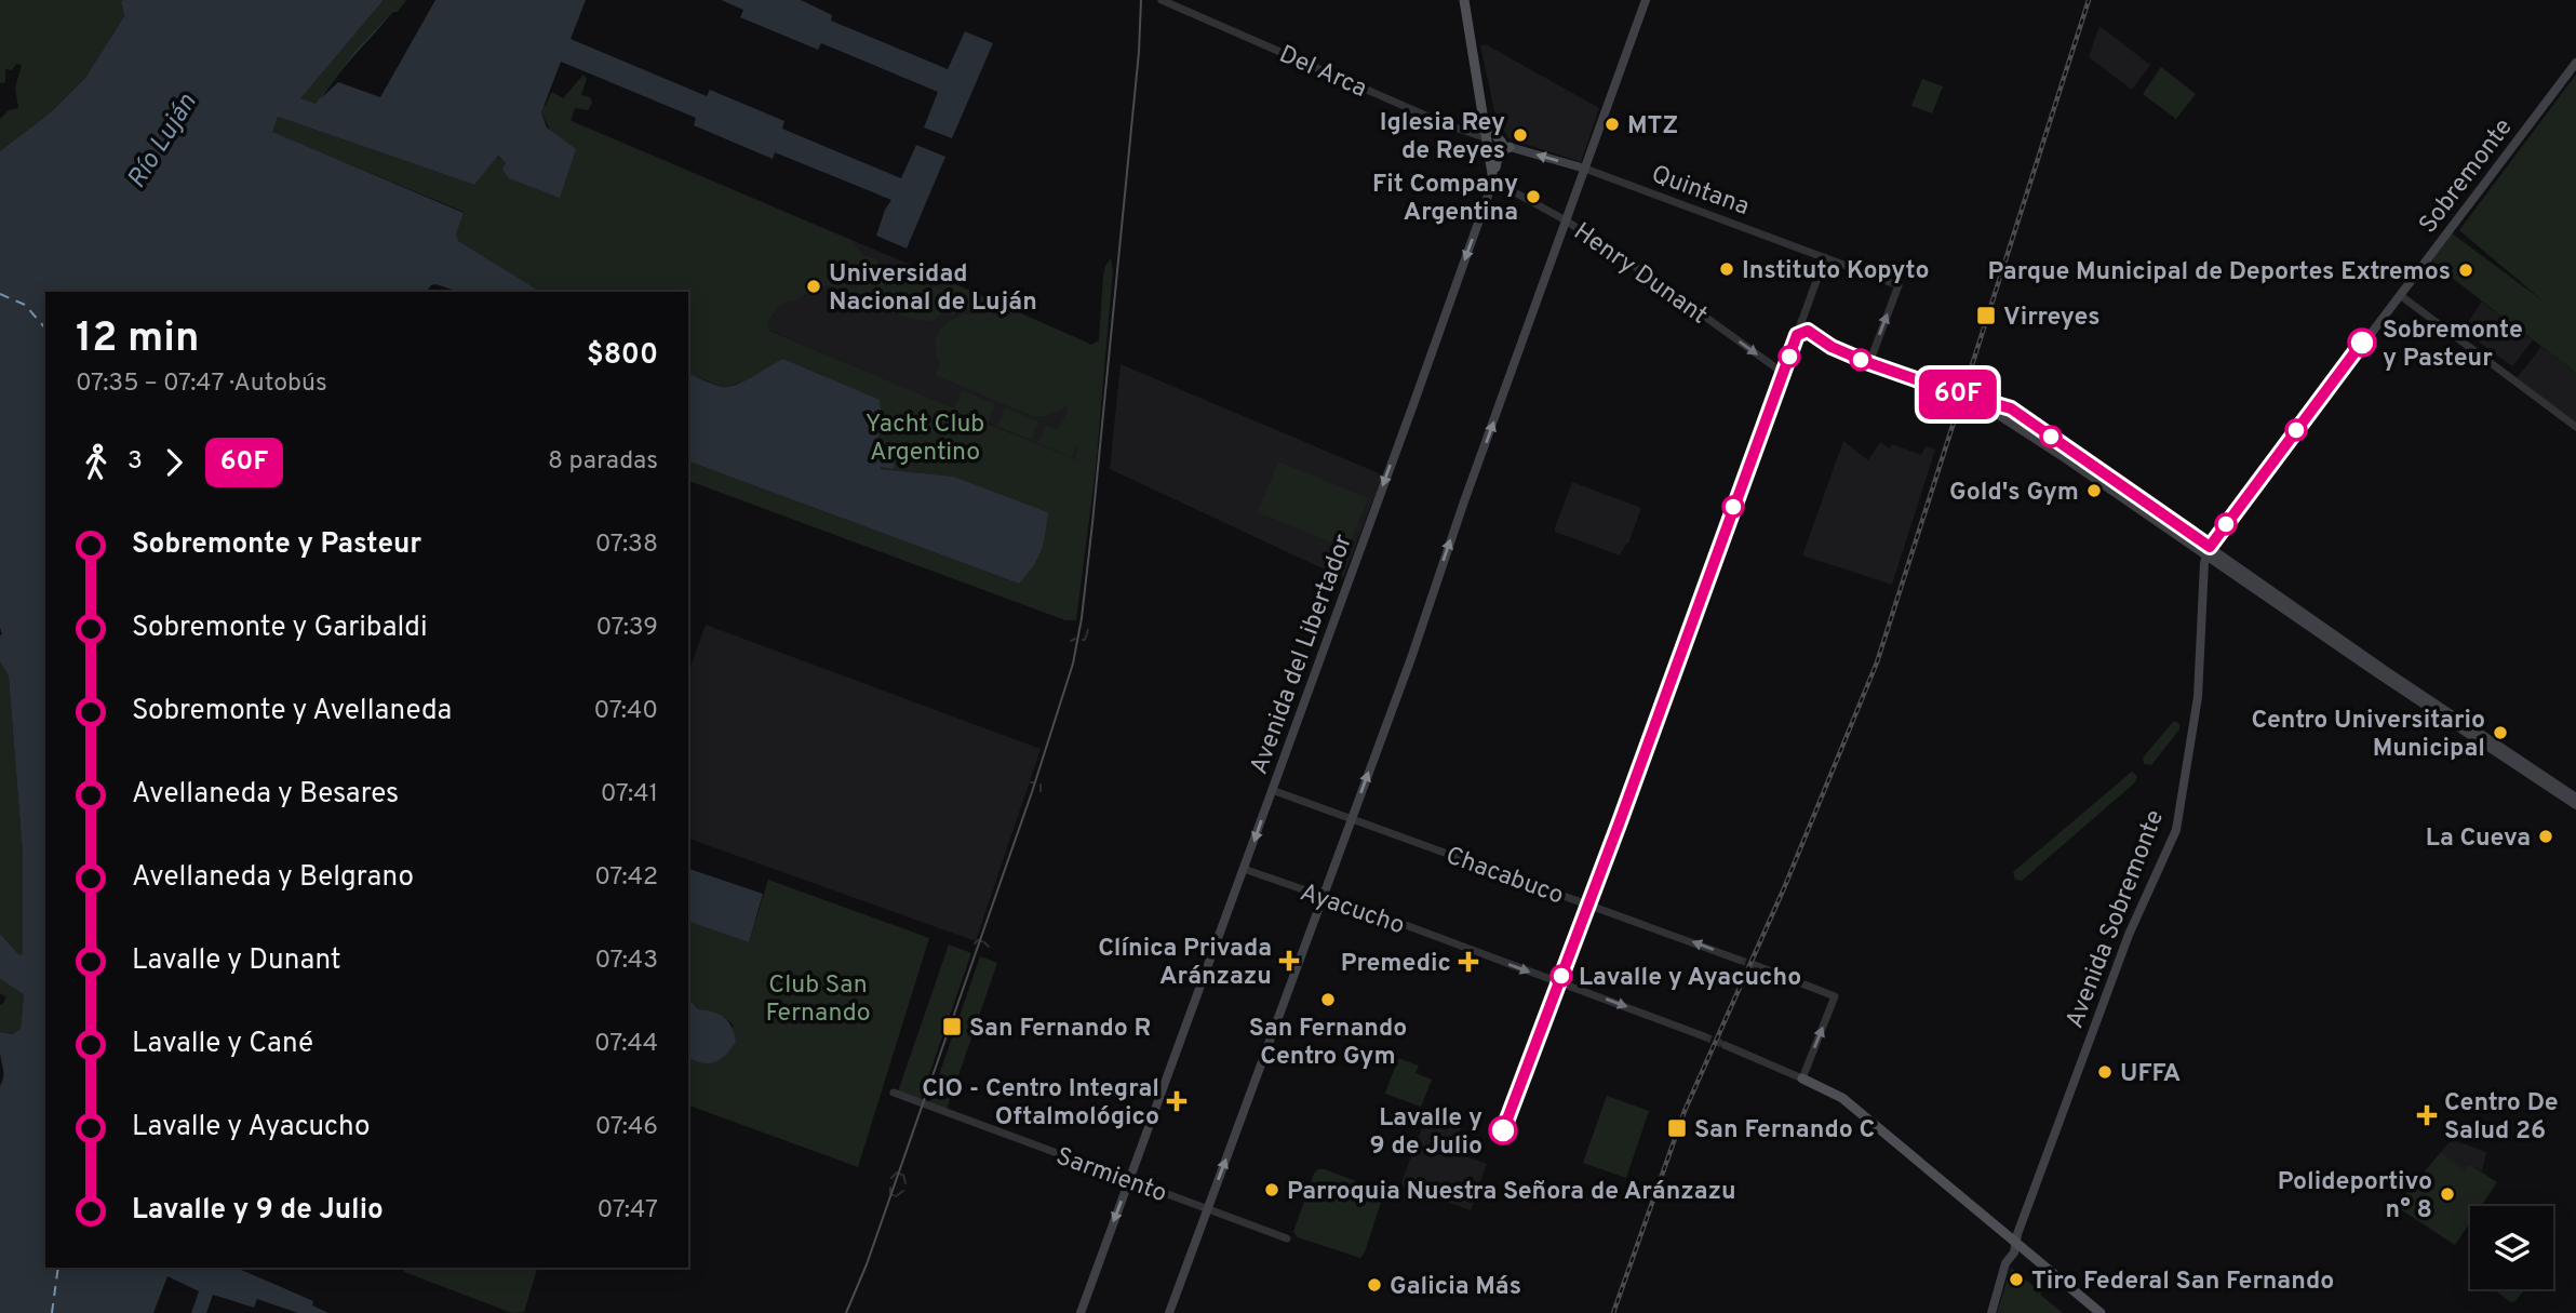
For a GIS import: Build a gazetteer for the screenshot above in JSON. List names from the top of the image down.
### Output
{
  "streets": {
    "main road": [
      "Sobremonte",
      "Quintana",
      "Avenida del Libertador",
      "Avenida Sobremonte"
    ],
    "street": [
      "Del Arca",
      "Henry Dunant",
      "Chacabuco",
      "Ayacucho",
      "Sarmiento"
    ]
  },
  "crossings": [
    ["Del Arca", "Quintana"],
    ["Del Arca", "Avenida del Libertador"],
    ["Sobremonte", "Avenida Sobremonte"],
    ["Quintana", "Avenida del Libertador"],
    ["Henry Dunant", "Avenida del Libertador"],
    ["Avenida del Libertador", "Chacabuco"],
    ["Avenida del Libertador", "Ayacucho"],
    ["Avenida del Libertador", "Sarmiento"]
  ],
  "one_way": [
    "Henry Dunant",
    "Avenida del Libertador",
    "Chacabuco",
    "Ayacucho"
  ],
  "water": ["Río Luján"],
  "parks": ["Yacht Club Argentino", "Club San Fernando"],
  "places": {
    "other": [
      "MTZ",
      "Iglesia Rey de Reyes",
      "Fit Company Argentina",
      "Instituto Kopyto",
      "Parque Municipal de Deportes Extremos",
      "Universidad Nacional de Luján",
      "Sobremonte y Pasteur",
      "Gold's Gym",
      "Centro Universitario Municipal",
      "La Cueva",
      "Lavalle y Ayacucho",
      "San Fernando Centro Gym",
      "UFFA",
      "Lavalle y 9 de Julio",
      "Parroquia Nuestra Señora de Aránzazu",
      "Polideportivo n° 8",
      "Tiro Federal San Fernando",
      "Galicia Más"
    ],
    "transit": ["Virreyes", "San Fernando R", "San Fernando C"],
    "health": [
      "Clínica Privada Aránzazu",
      "Premedic",
      "CIO - Centro Integral Oftalmológico",
      "Centro De Salud 26"
    ]
  },
  "lines": ["bus line 60F"],
  "page": {
    "on_map": "60F",
    "heading": ["12 min", "07:35 – 07:47 · Autobús", "$800"],
    "legs": ["3", "60F", "8 paradas"],
    "list": [
      {
        "name": "Sobremonte y Pasteur",
        "value": "07:38"
      },
      {
        "name": "Sobremonte y Garibaldi",
        "value": "07:39"
      },
      {
        "name": "Sobremonte y Avellaneda",
        "value": "07:40"
      },
      {
        "name": "Avellaneda y Besares",
        "value": "07:41"
      },
      {
        "name": "Avellaneda y Belgrano",
        "value": "07:42"
      },
      {
        "name": "Lavalle y Dunant",
        "value": "07:43"
      },
      {
        "name": "Lavalle y Cané",
        "value": "07:44"
      },
      {
        "name": "Lavalle y Ayacucho",
        "value": "07:46"
      },
      {
        "name": "Lavalle y 9 de Julio",
        "value": "07:47"
      }
    ]
  }
}
